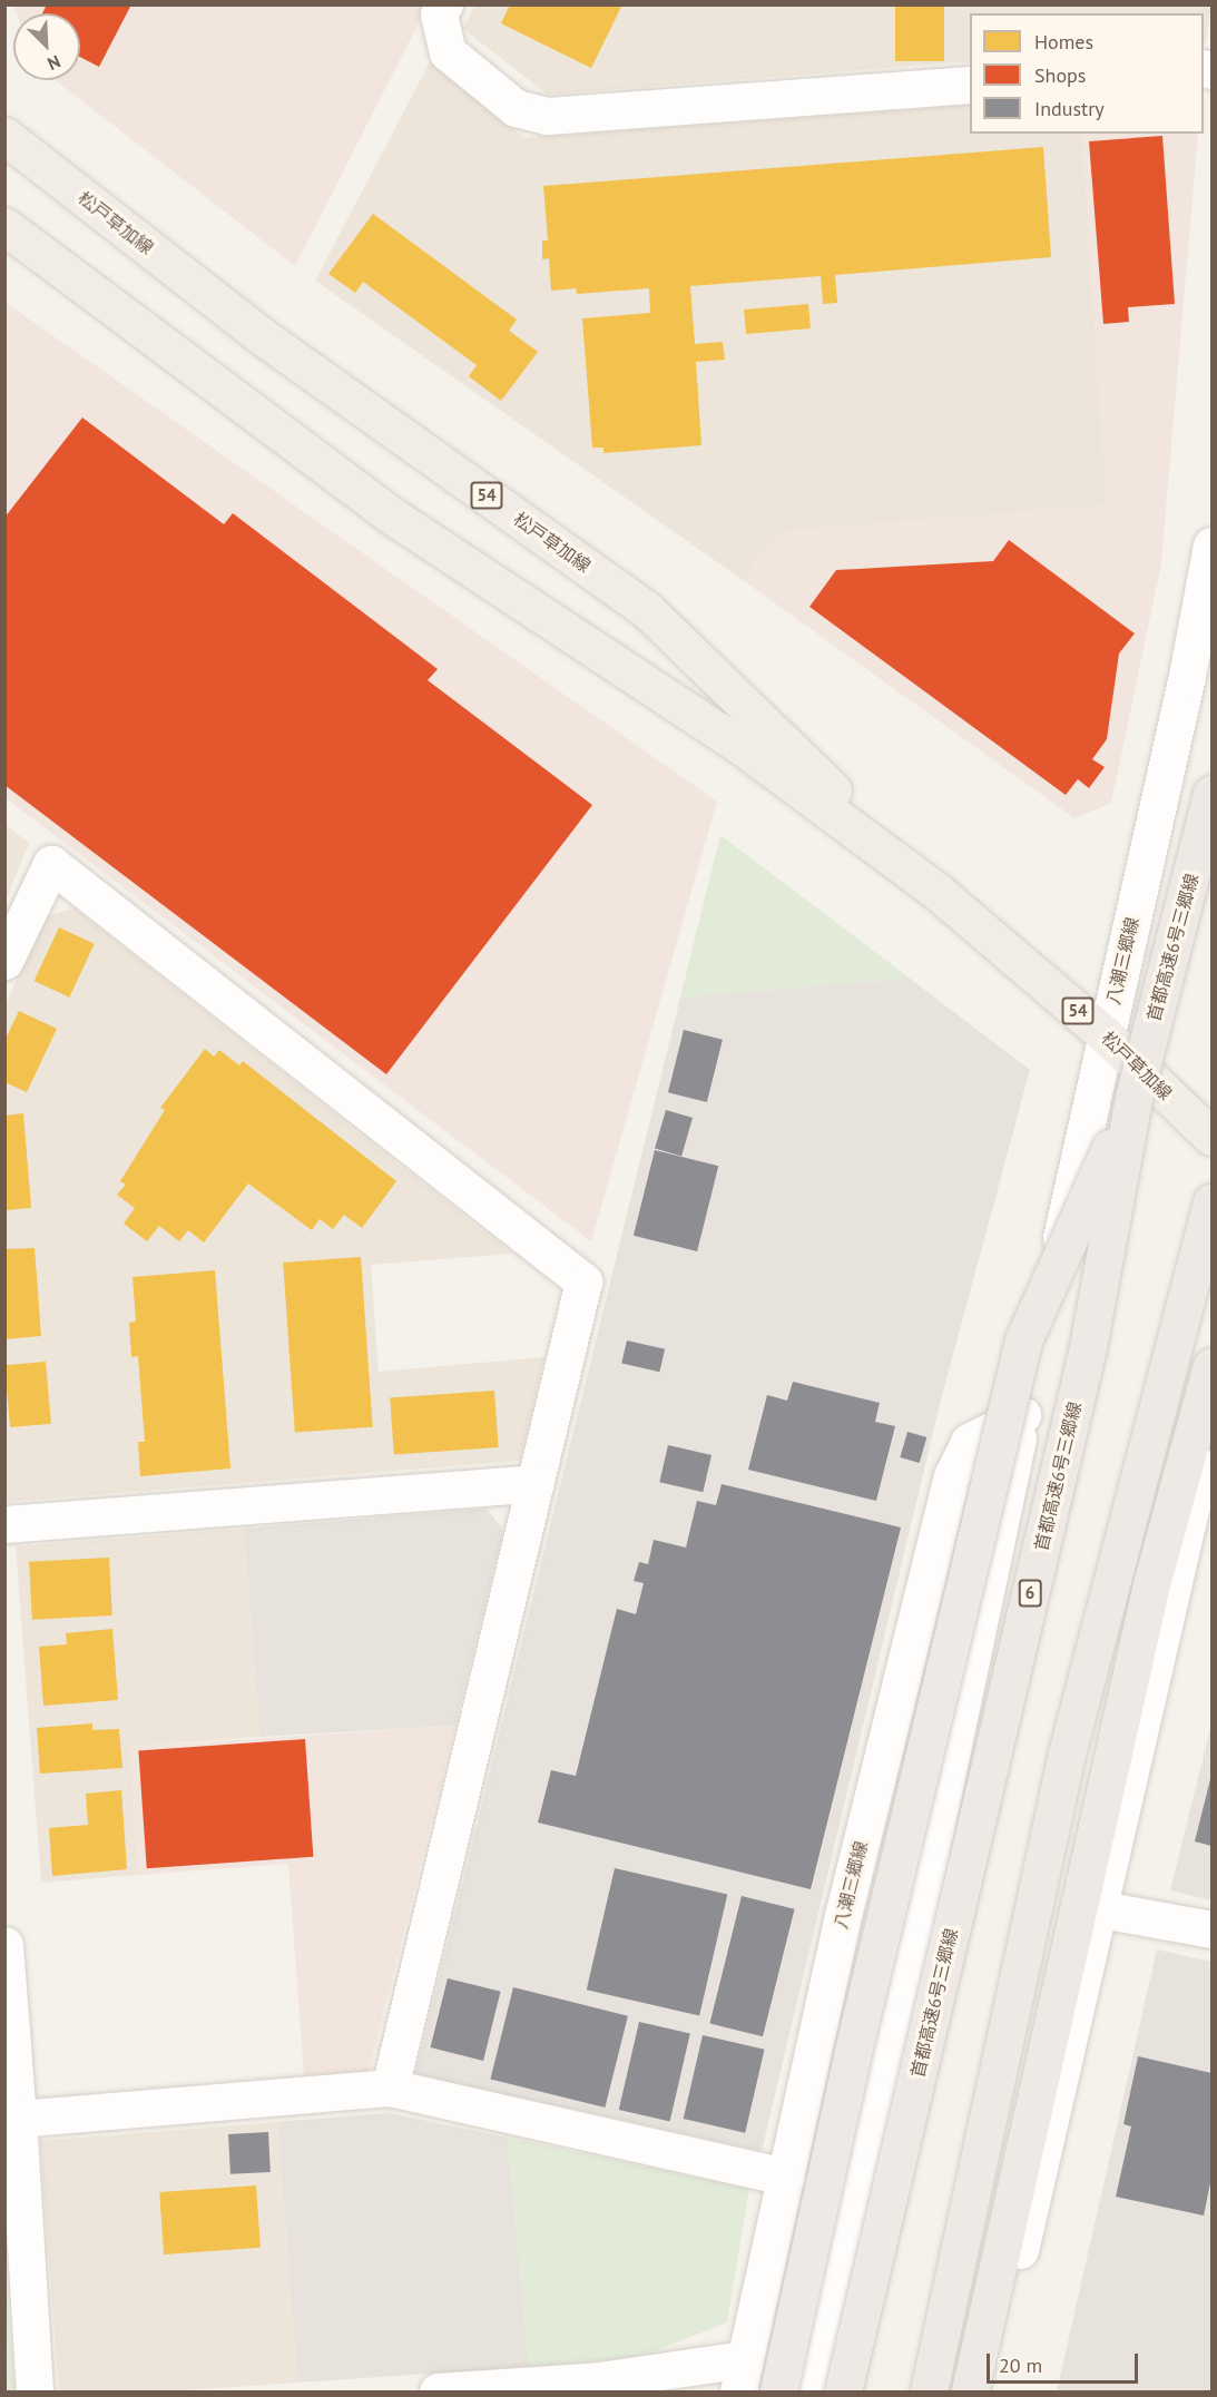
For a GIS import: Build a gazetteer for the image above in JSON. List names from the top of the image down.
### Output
{
  "streets": {
    "highway": ["首都高速6号三郷線", "6"],
    "main road": ["松戸草加線", "54"],
    "street": ["八潮三郷線"]
  },
  "crossings": [
    ["松戸草加線", "八潮三郷線"]
  ],
  "legend": ["Homes", "Shops", "Industry"],
  "scale_bar": "20 m",
  "north": "bottom right"
}
